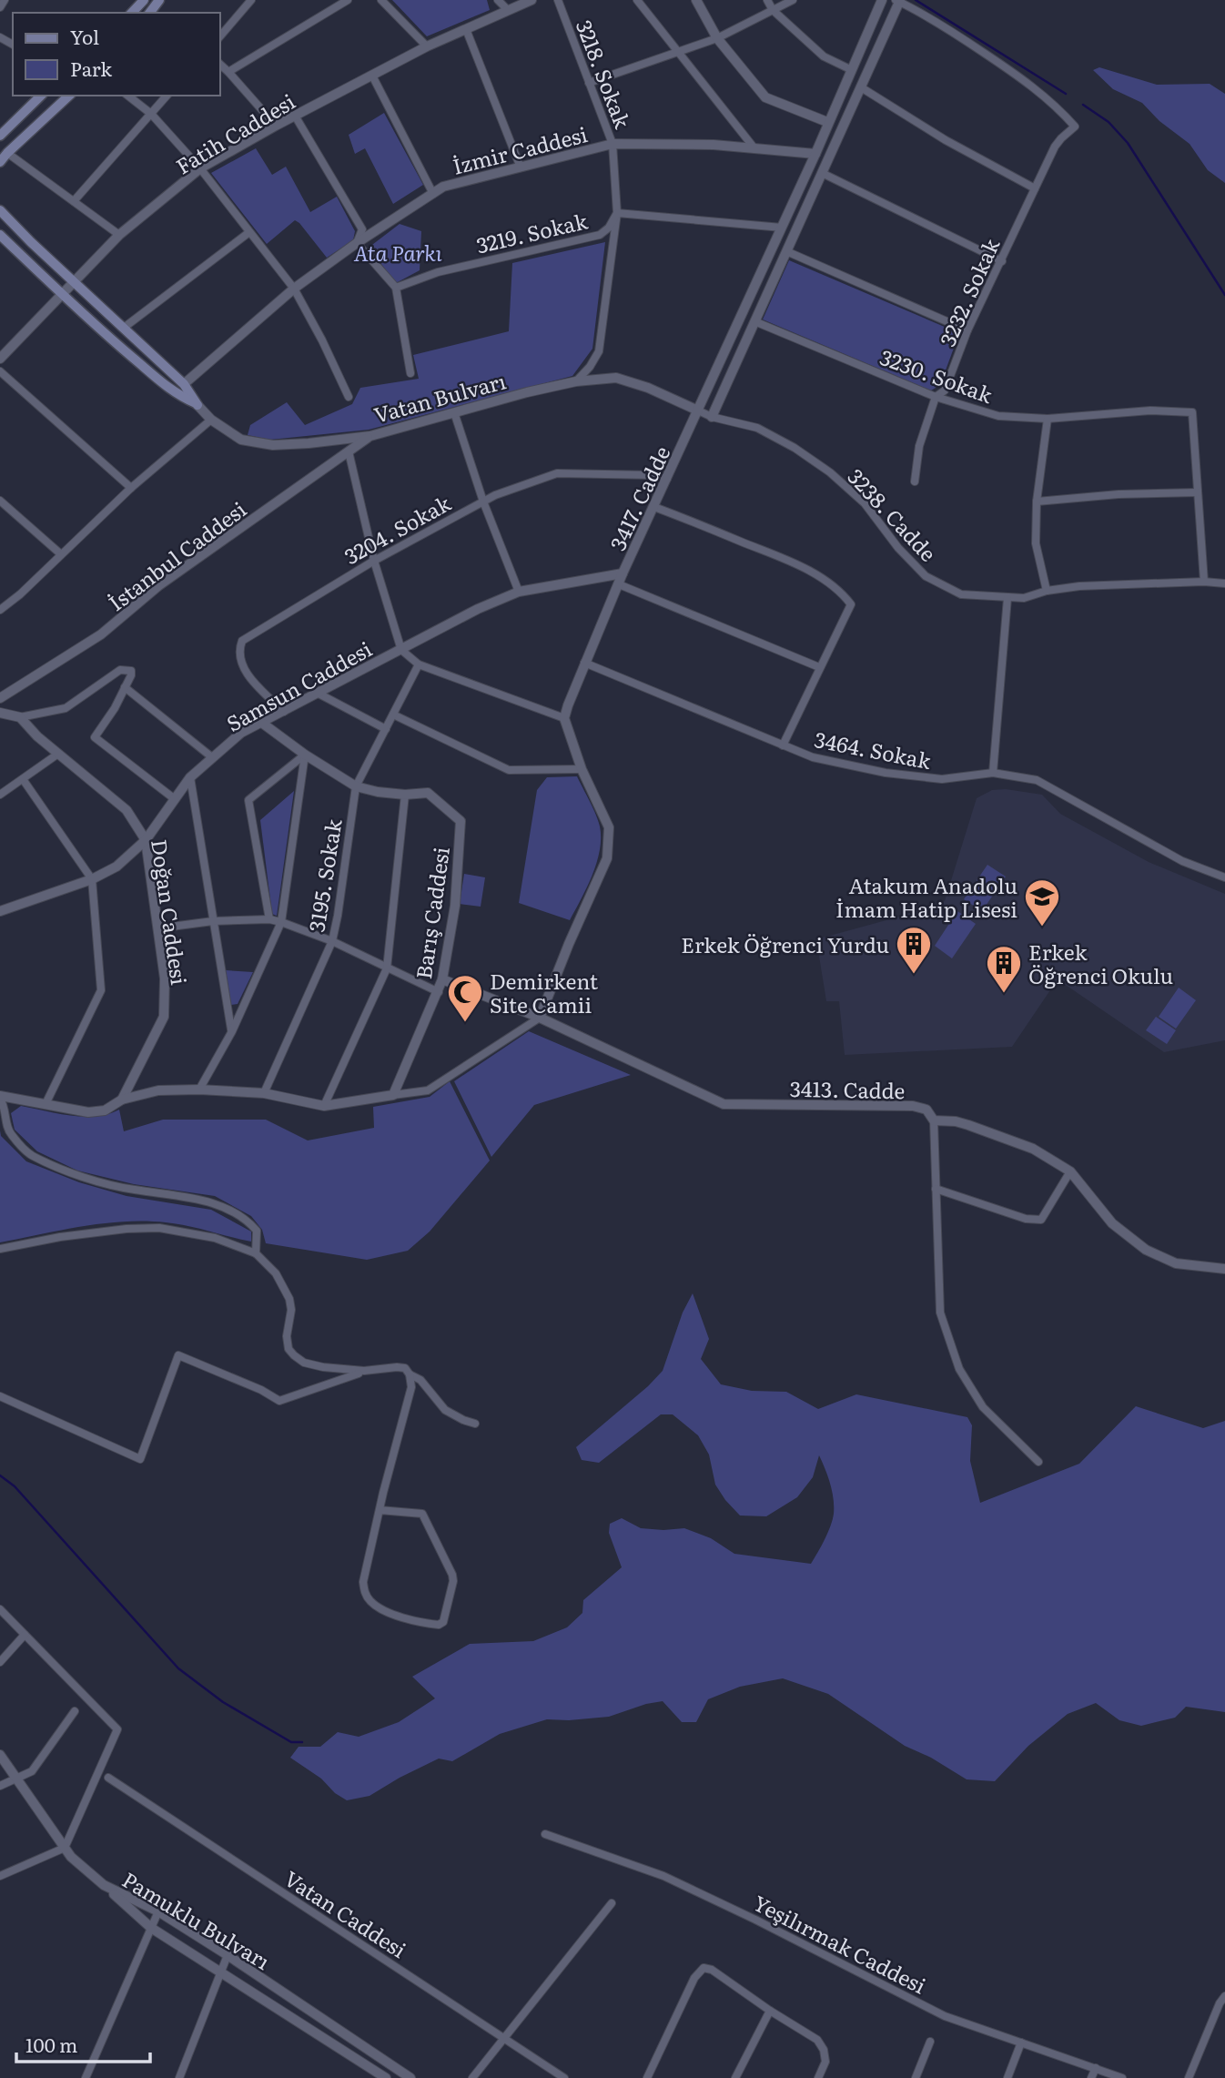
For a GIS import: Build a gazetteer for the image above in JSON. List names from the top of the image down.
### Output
{
  "streets": {
    "main road": ["Vatan Bulvarı"],
    "street": [
      "3218. Sokak",
      "Fatih Caddesi",
      "İzmir Caddesi",
      "3219. Sokak",
      "3232. Sokak",
      "3230. Sokak",
      "3417. Cadde",
      "3238. Cadde",
      "3204. Sokak",
      "İstanbul Caddesi",
      "Samsun Caddesi",
      "3464. Sokak",
      "3195. Sokak",
      "Doğan Caddesi",
      "Barış Caddesi",
      "3413. Cadde",
      "Vatan Caddesi",
      "Pamuklu Bulvarı",
      "Yeşilırmak Caddesi"
    ]
  },
  "crossings": [
    ["3218. Sokak", "İzmir Caddesi"],
    ["3218. Sokak", "3219. Sokak"],
    ["3218. Sokak", "Vatan Bulvarı"],
    ["Fatih Caddesi", "Vatan Bulvarı"],
    ["İzmir Caddesi", "Vatan Bulvarı"],
    ["İzmir Caddesi", "3417. Cadde"],
    ["3219. Sokak", "3417. Cadde"],
    ["3232. Sokak", "3230. Sokak"],
    ["Vatan Bulvarı", "3417. Cadde"],
    ["Vatan Bulvarı", "3238. Cadde"],
    ["Vatan Bulvarı", "İstanbul Caddesi"],
    ["3417. Cadde", "3238. Cadde"],
    ["3417. Cadde", "3204. Sokak"],
    ["3417. Cadde", "Samsun Caddesi"],
    ["3417. Cadde", "3464. Sokak"],
    ["3204. Sokak", "Samsun Caddesi"],
    ["Samsun Caddesi", "Doğan Caddesi"],
    ["Samsun Caddesi", "Barış Caddesi"],
    ["3195. Sokak", "Barış Caddesi"],
    ["Barış Caddesi", "3413. Cadde"]
  ],
  "parks": ["Ata Parkı"],
  "places": {
    "school or university": ["Atakum Anadolu İmam Hatip Lisesi"],
    "building": ["Erkek Öğrenci Yurdu", "Erkek Öğrenci Okulu"],
    "mosque": ["Demirkent Site Camii"]
  },
  "legend": ["Yol", "Park"],
  "scale_bar": "100 m"
}
